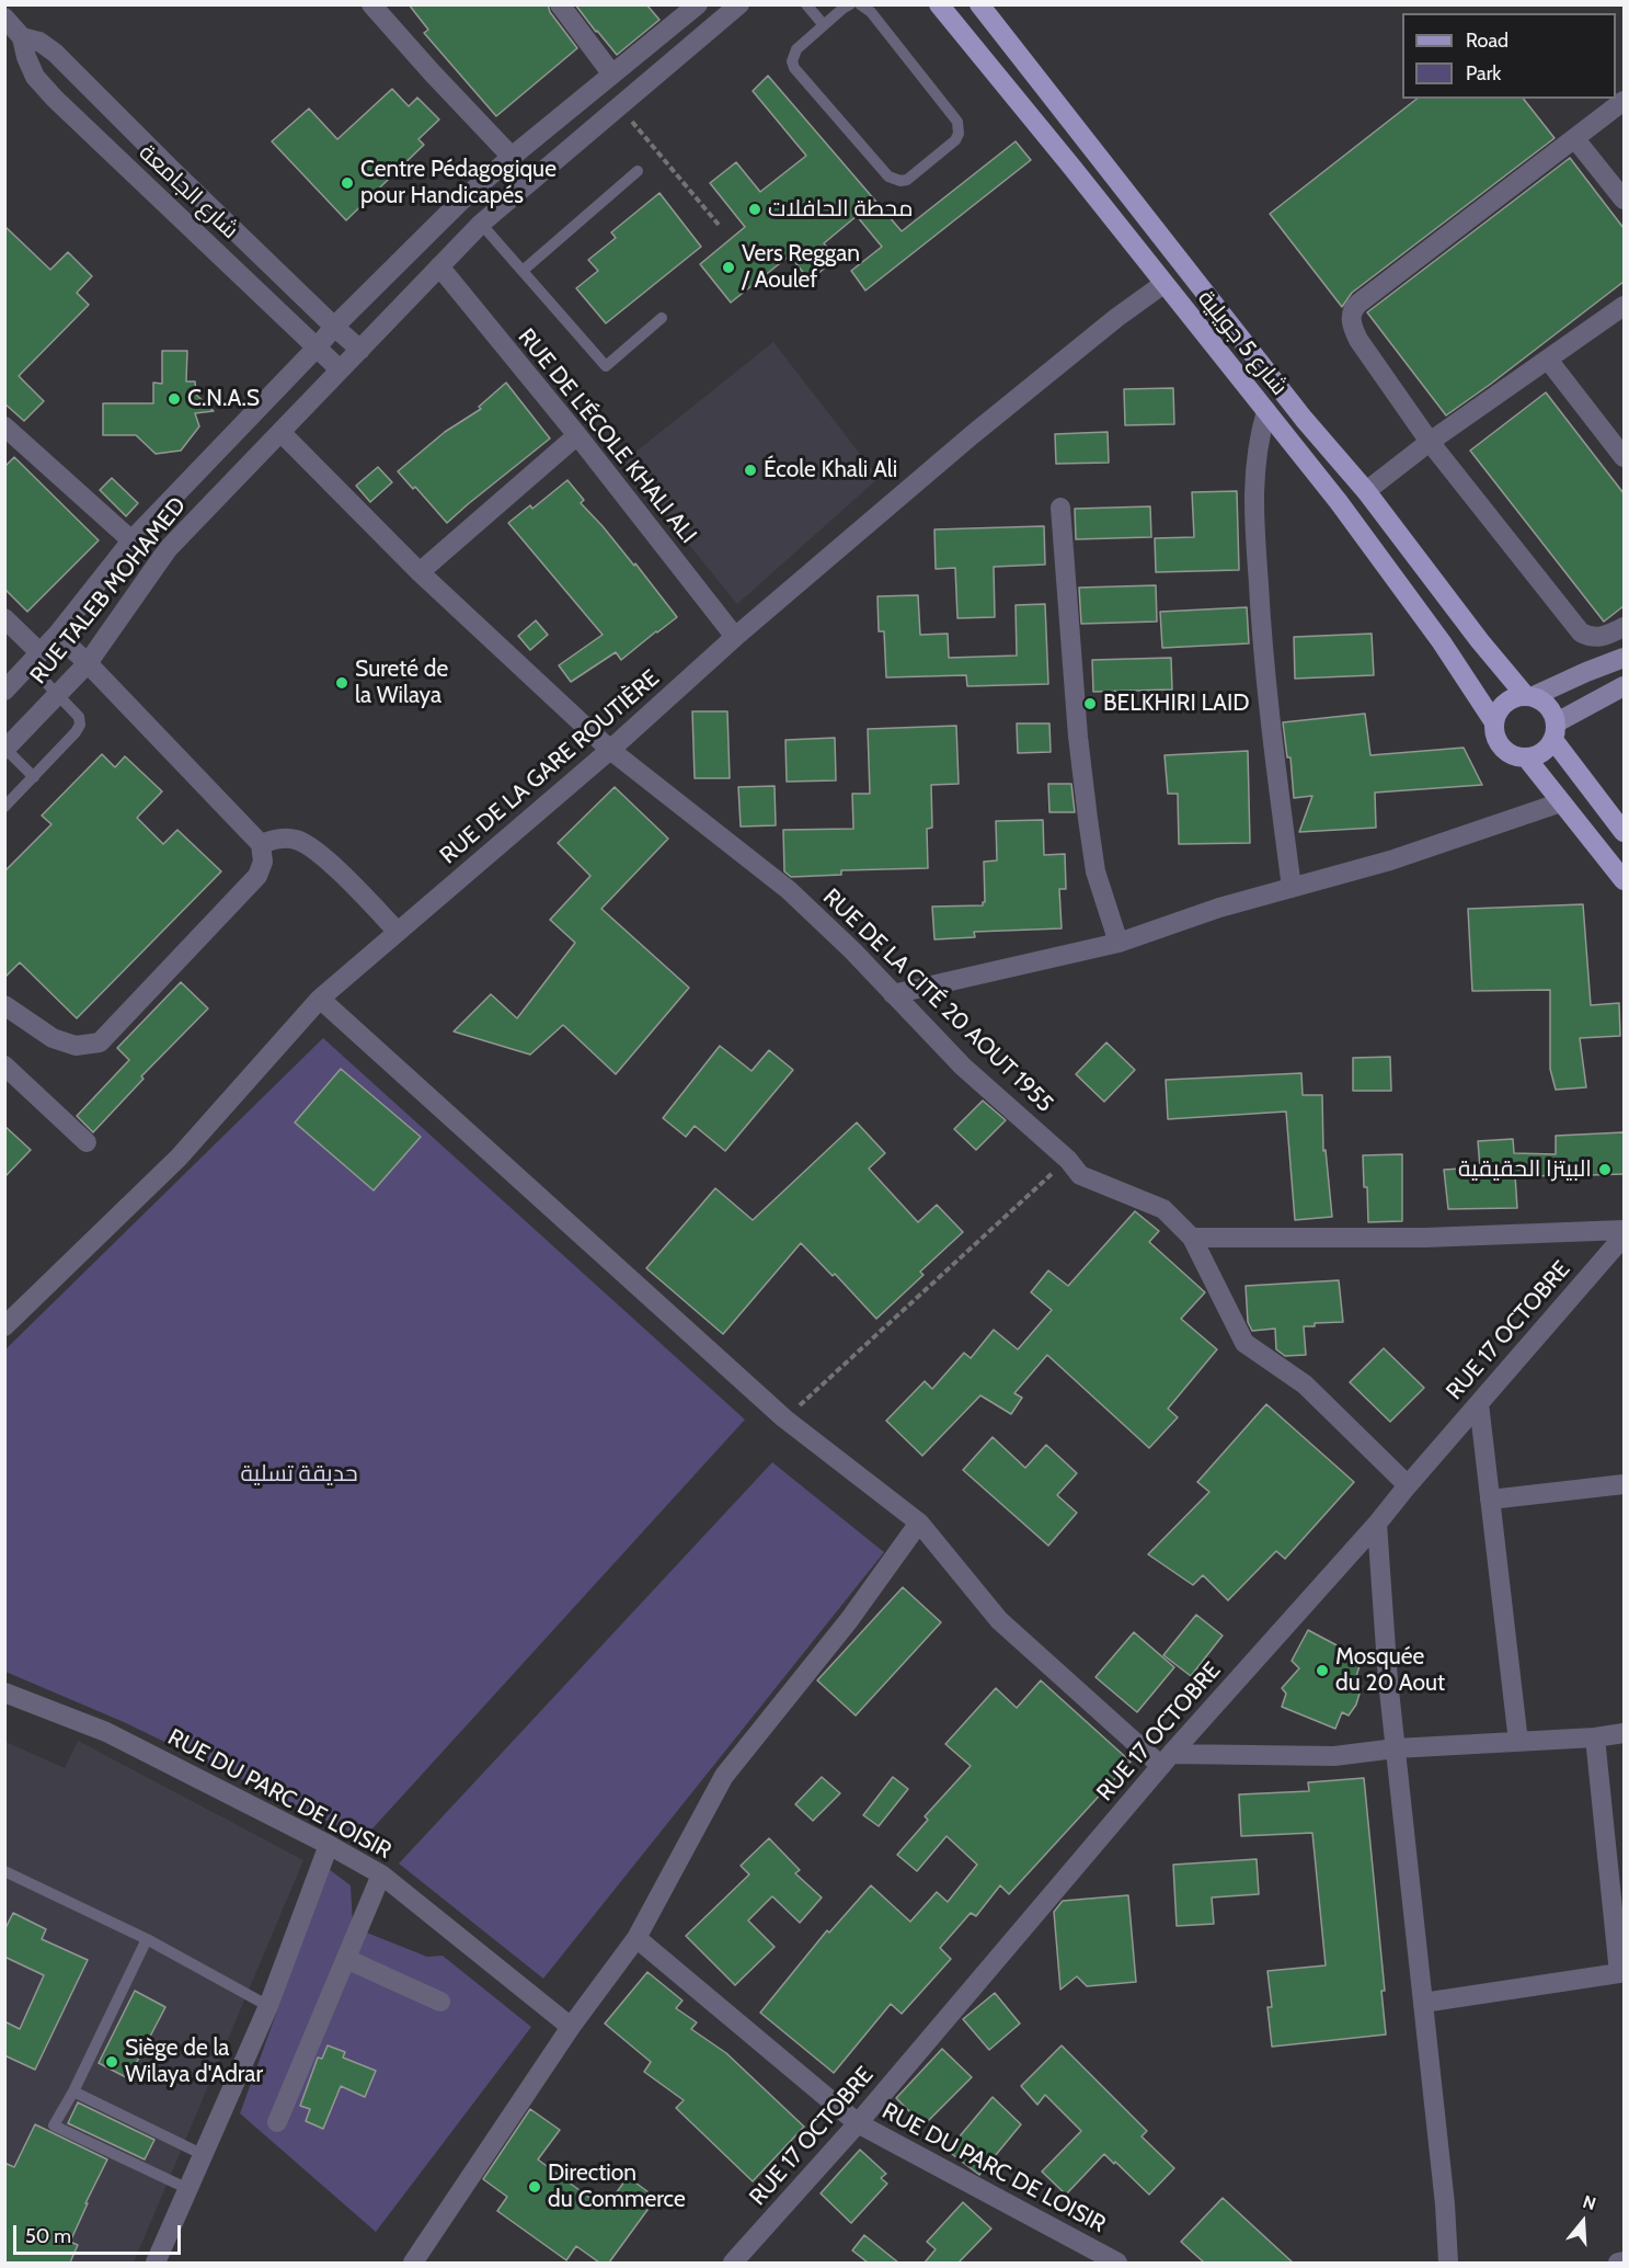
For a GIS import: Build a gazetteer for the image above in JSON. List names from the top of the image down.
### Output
{
  "streets": {
    "main road": ["شارع 5 جويلية"],
    "street": [
      "شارع الجامعة",
      "RUE DE L'ÉCOLE KHALI ALI",
      "RUE TALEB MOHAMED",
      "RUE DE LA GARE ROUTIÈRE",
      "RUE DE LA CITÉ 20 AOUT 1955",
      "RUE 17 OCTOBRE",
      "RUE DU PARC DE LOISIR"
    ]
  },
  "crossings": [
    ["شارع الجامعة", "RUE TALEB MOHAMED"],
    ["شارع 5 جويلية", "RUE DE LA GARE ROUTIÈRE"],
    ["RUE DE L'ÉCOLE KHALI ALI", "RUE TALEB MOHAMED"],
    ["RUE DE L'ÉCOLE KHALI ALI", "RUE DE LA GARE ROUTIÈRE"],
    ["RUE TALEB MOHAMED", "RUE DE LA CITÉ 20 AOUT 1955"],
    ["RUE DE LA GARE ROUTIÈRE", "RUE DE LA CITÉ 20 AOUT 1955"],
    ["RUE DE LA CITÉ 20 AOUT 1955", "RUE 17 OCTOBRE"],
    ["RUE 17 OCTOBRE", "RUE DU PARC DE LOISIR"]
  ],
  "parks": ["حديقة تسلية"],
  "places": [
    "Centre Pédagogique pour Handicapés",
    "محطة الحافلات",
    "Vers Reggan / Aoulef",
    "C.N.A.S",
    "École Khali Ali",
    "Sureté de la Wilaya",
    "BELKHIRI LAID",
    "البيتزا الحقيقية",
    "Mosquée du 20 Aout",
    "Siège de la Wilaya d'Adrar",
    "Direction du Commerce"
  ],
  "legend": ["Road", "Park"],
  "scale_bar": "50 m",
  "north": "top"
}
